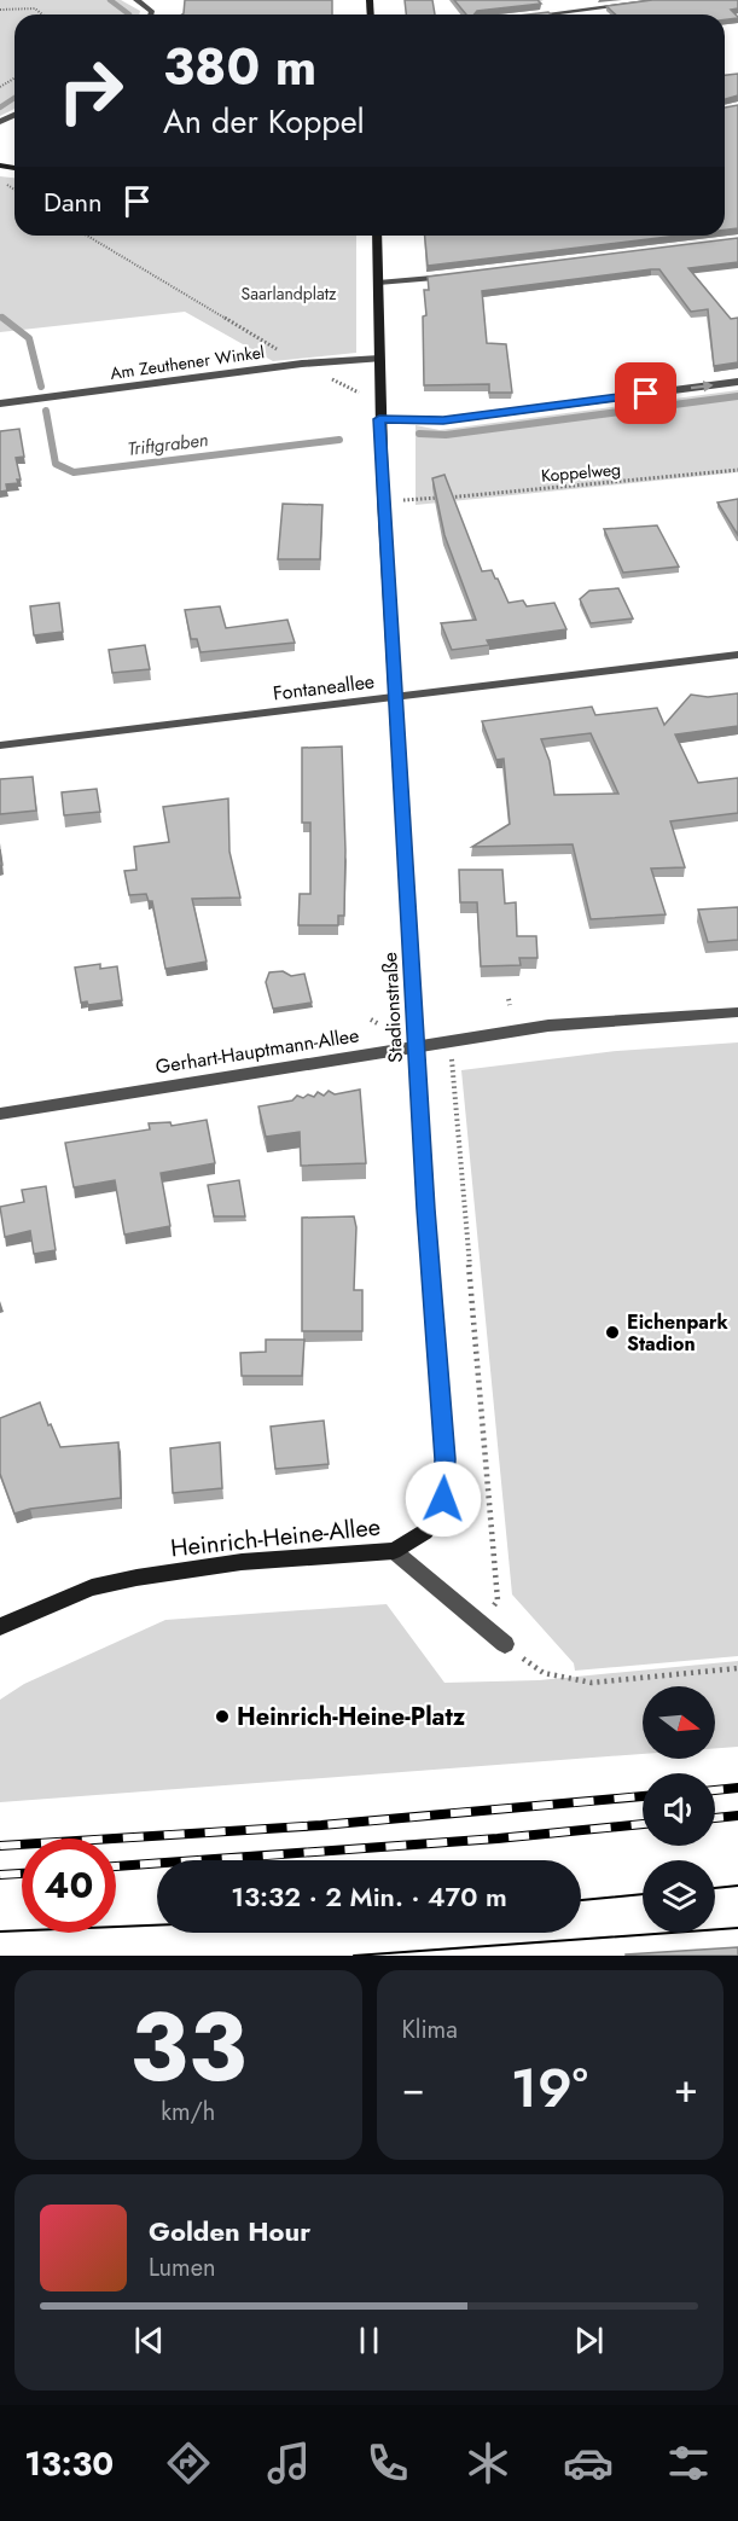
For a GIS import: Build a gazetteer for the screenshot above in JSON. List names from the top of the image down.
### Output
{
  "streets": {
    "street": [
      "Am Zeuthener Winkel",
      "Fontaneallee",
      "Stadionstraße",
      "Gerhart-Hauptmann-Allee",
      "Heinrich-Heine-Allee"
    ],
    "path": ["Koppelweg"]
  },
  "crossings": [
    ["Am Zeuthener Winkel", "Stadionstraße"],
    ["Fontaneallee", "Stadionstraße"],
    ["Stadionstraße", "Gerhart-Hauptmann-Allee"],
    ["Stadionstraße", "Heinrich-Heine-Allee"]
  ],
  "water": ["Triftgraben"],
  "parks": ["Saarlandplatz"],
  "places": ["Eichenpark Stadion", "Heinrich-Heine-Platz"],
  "north": "right",
  "page": {
    "turn": ["380 m", "An der Koppel"],
    "then": "Dann",
    "limit": "40",
    "trip": "13:32 · 2 Min. · 470 m",
    "tile": [
      ["33", "km/h"],
      "Klima"
    ],
    "heat": ["−", "19°", "+"],
    "song": ["Golden Hour", "Lumen"],
    "tabs": "13:30"
  }
}
